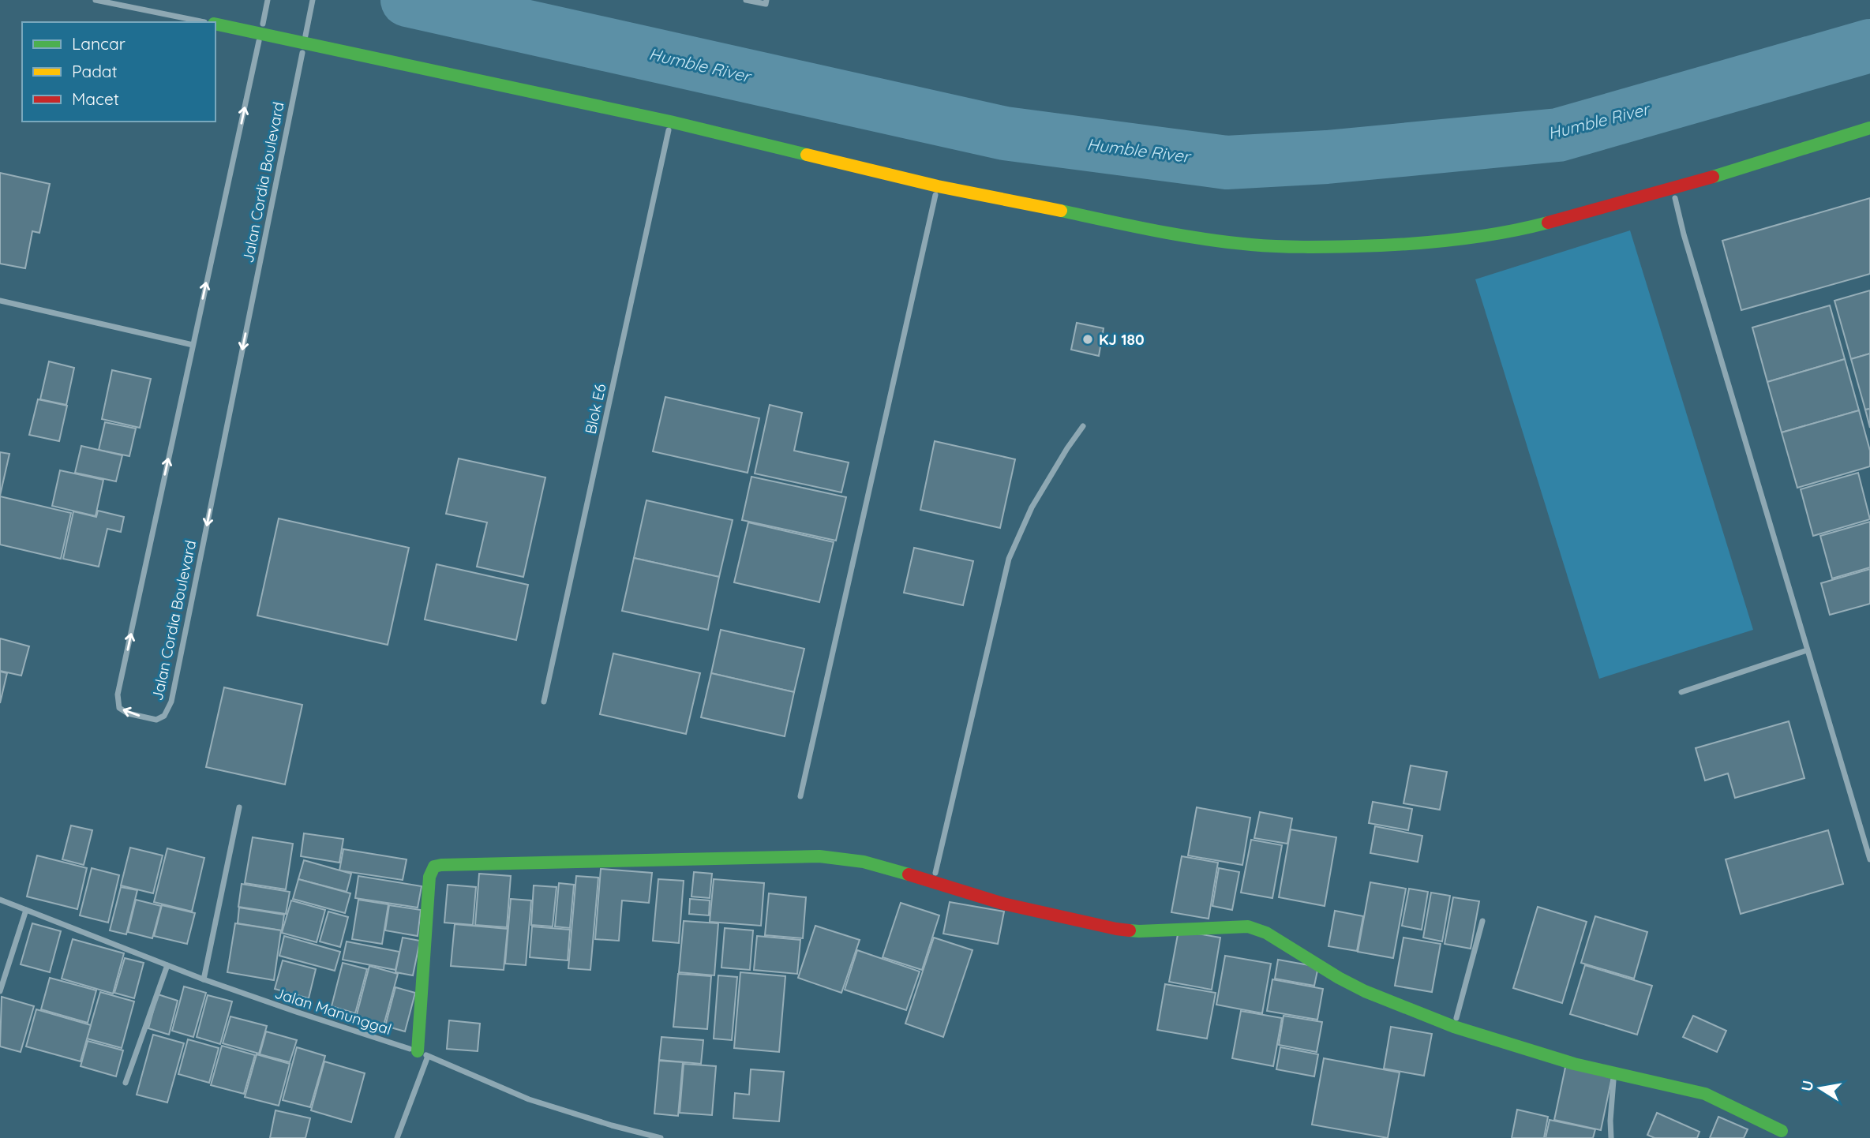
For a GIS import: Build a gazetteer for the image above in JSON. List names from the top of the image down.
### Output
{
  "streets": {
    "street": ["Jalan Cordia Boulevard", "Blok E6", "Jalan Manunggal"]
  },
  "water": ["Humble River"],
  "places": ["KJ 180"],
  "legend": ["Lancar", "Padat", "Macet"],
  "north": "left"
}
